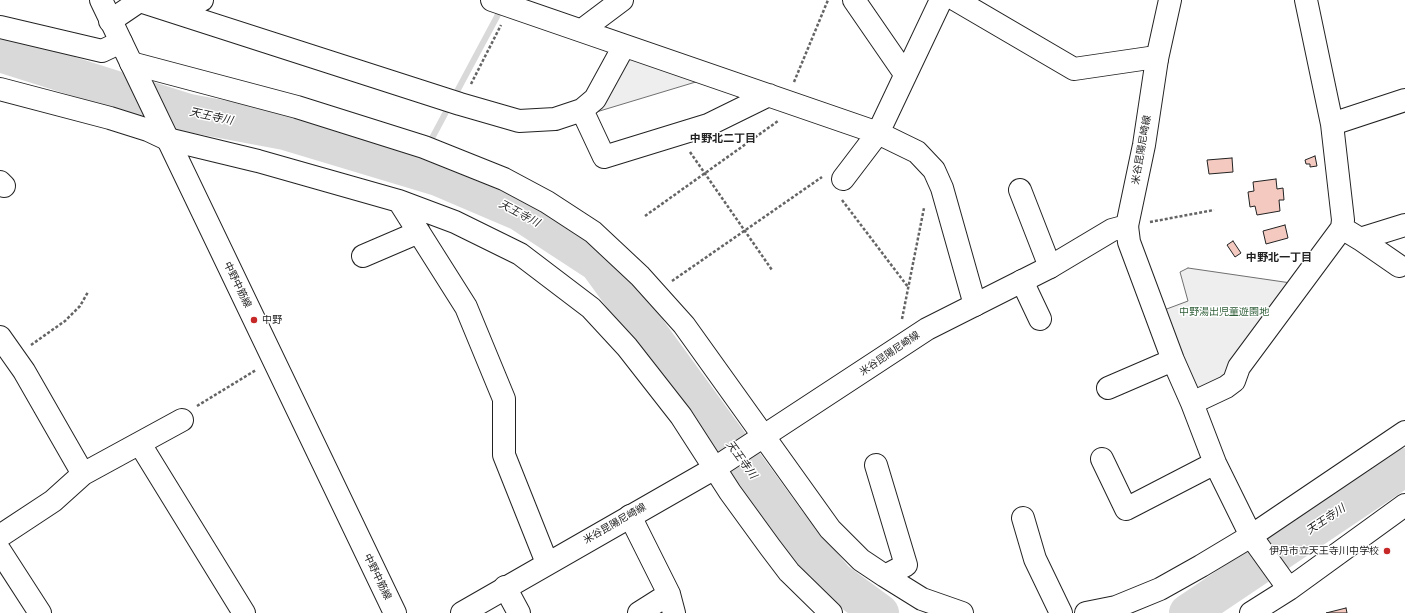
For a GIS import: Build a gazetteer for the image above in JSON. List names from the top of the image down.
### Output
{
  "streets": {
    "street": ["米谷昆陽尼崎線", "中野中筋線"]
  },
  "districts": ["中野北二丁目", "中野北一丁目"],
  "water": ["天王寺川"],
  "parks": ["中野湯出児童遊園地"],
  "places": ["中野", "伊丹市立天王寺川中学校"]
}
